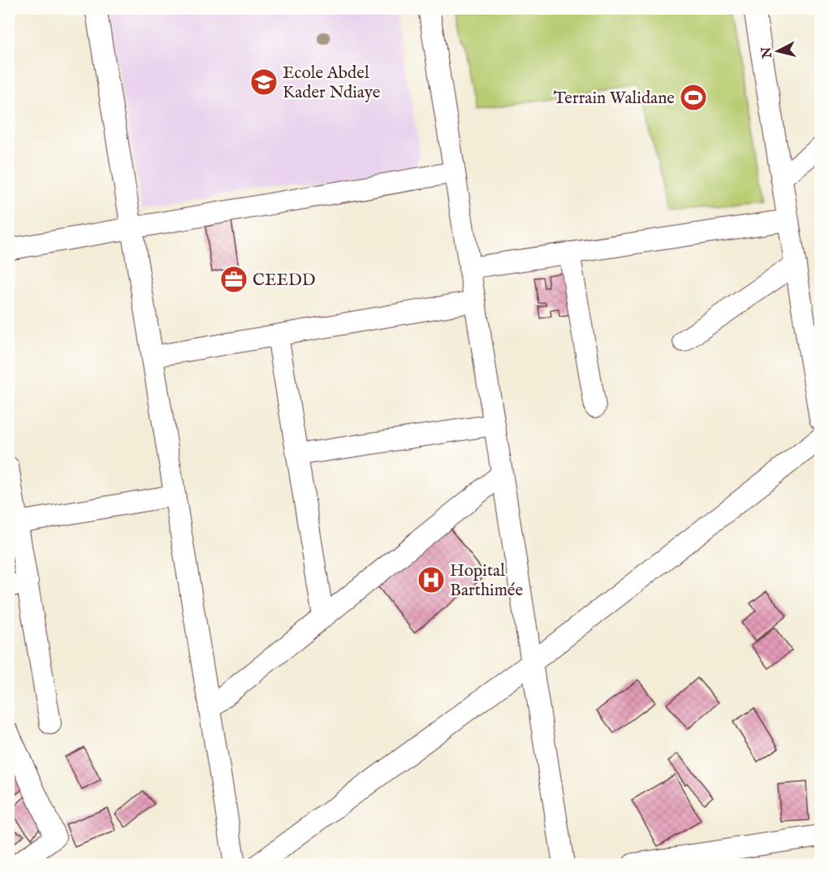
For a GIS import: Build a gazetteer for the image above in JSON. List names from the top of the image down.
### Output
{
  "places": {
    "school or university": ["Ecole Abdel Kader Ndiaye"],
    "sports": ["Terrain Walidane"],
    "office": ["CEEDD"],
    "hospital": ["Hopital Barthimée"]
  },
  "north": "left"
}
